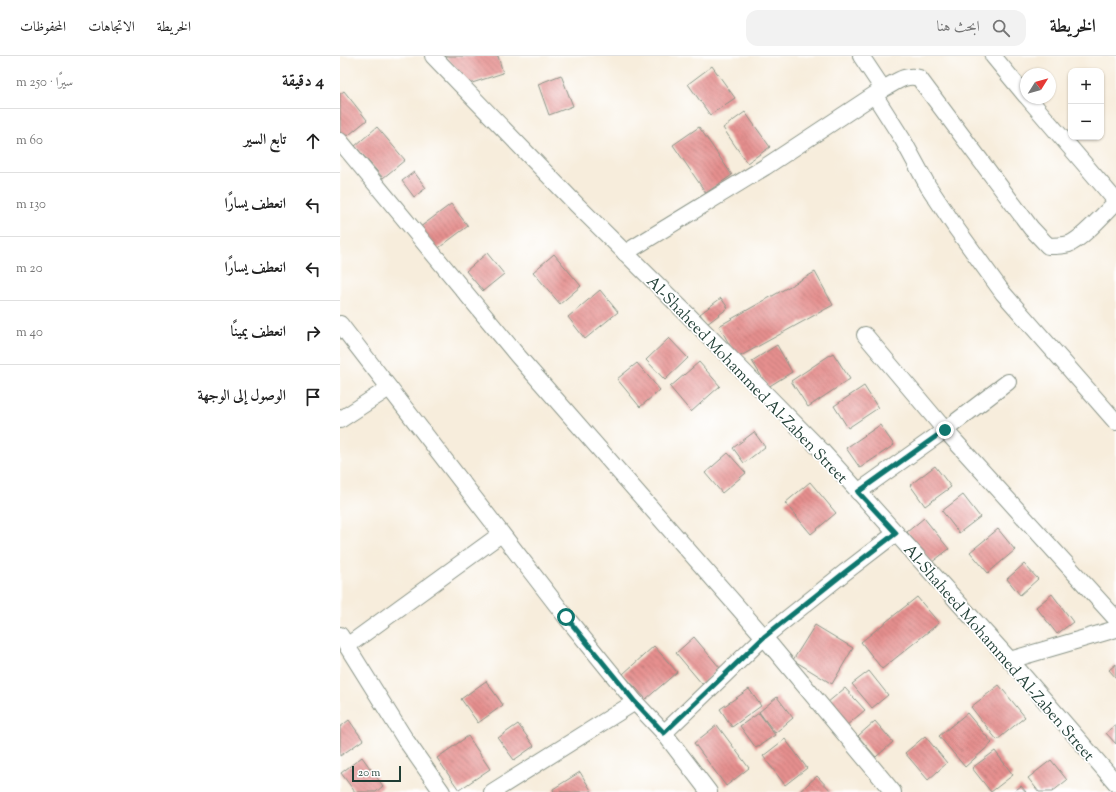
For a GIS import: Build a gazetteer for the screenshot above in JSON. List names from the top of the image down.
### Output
{
  "streets": {
    "street": ["Al-Shaheed Mohammed Al-Zaben Street"]
  },
  "scale_bar": "20 m",
  "north": "top right",
  "page": {
    "header": "الخريطة",
    "search": "ابحث هنا",
    "nav": ["الخريطة", "الاتجاهات", "المحفوظات"],
    "heading": ["4 دقيقة", "سيرًا · 250 m"],
    "map_buttons": ["+", "−"],
    "list": [
      ["تابع السير", "60 m"],
      ["انعطف يسارًا", "130 m"],
      ["انعطف يسارًا", "20 m"],
      ["انعطف يمينًا", "40 m"],
      "الوصول إلى الوجهة"
    ],
    "scale": "20 m"
  }
}
